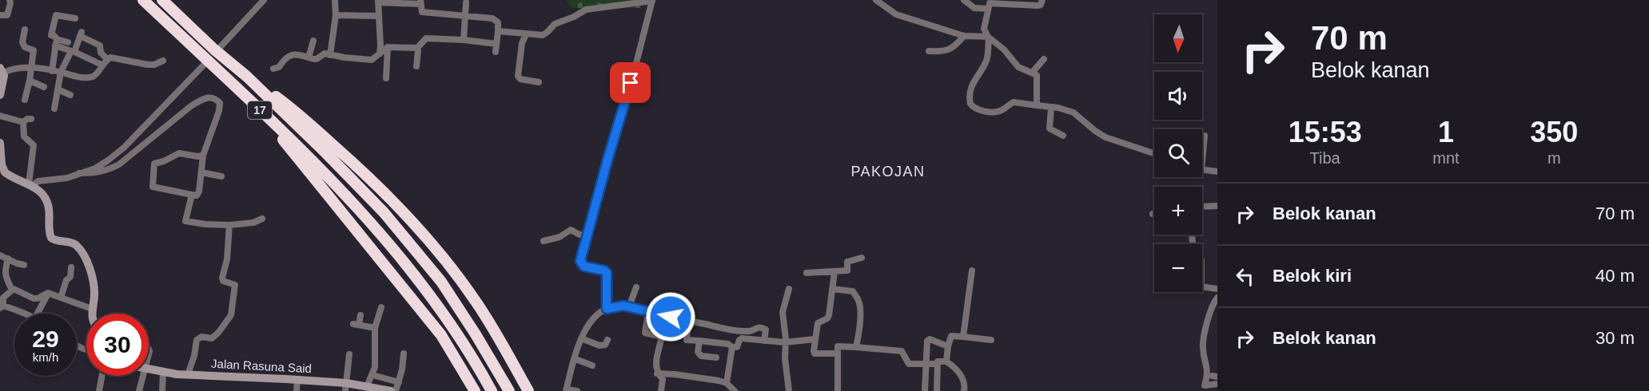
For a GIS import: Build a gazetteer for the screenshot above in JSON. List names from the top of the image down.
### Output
{
  "streets": {
    "highway": ["17"],
    "main road": ["Jalan Rasuna Said"]
  },
  "districts": ["PAKOJAN"],
  "north": "bottom",
  "page": {
    "turn": ["70 m", "Belok kanan"],
    "map_buttons": ["+", "−"],
    "eta": [
      "15:53",
      "Tiba",
      "1",
      "mnt",
      "350",
      "m"
    ],
    "list": [
      {
        "name": "Belok kanan",
        "value": "70 m"
      },
      {
        "name": "Belok kiri",
        "value": "40 m"
      },
      {
        "name": "Belok kanan",
        "value": "30 m"
      }
    ],
    "speed": "29 km/h",
    "limit": "30"
  }
}
